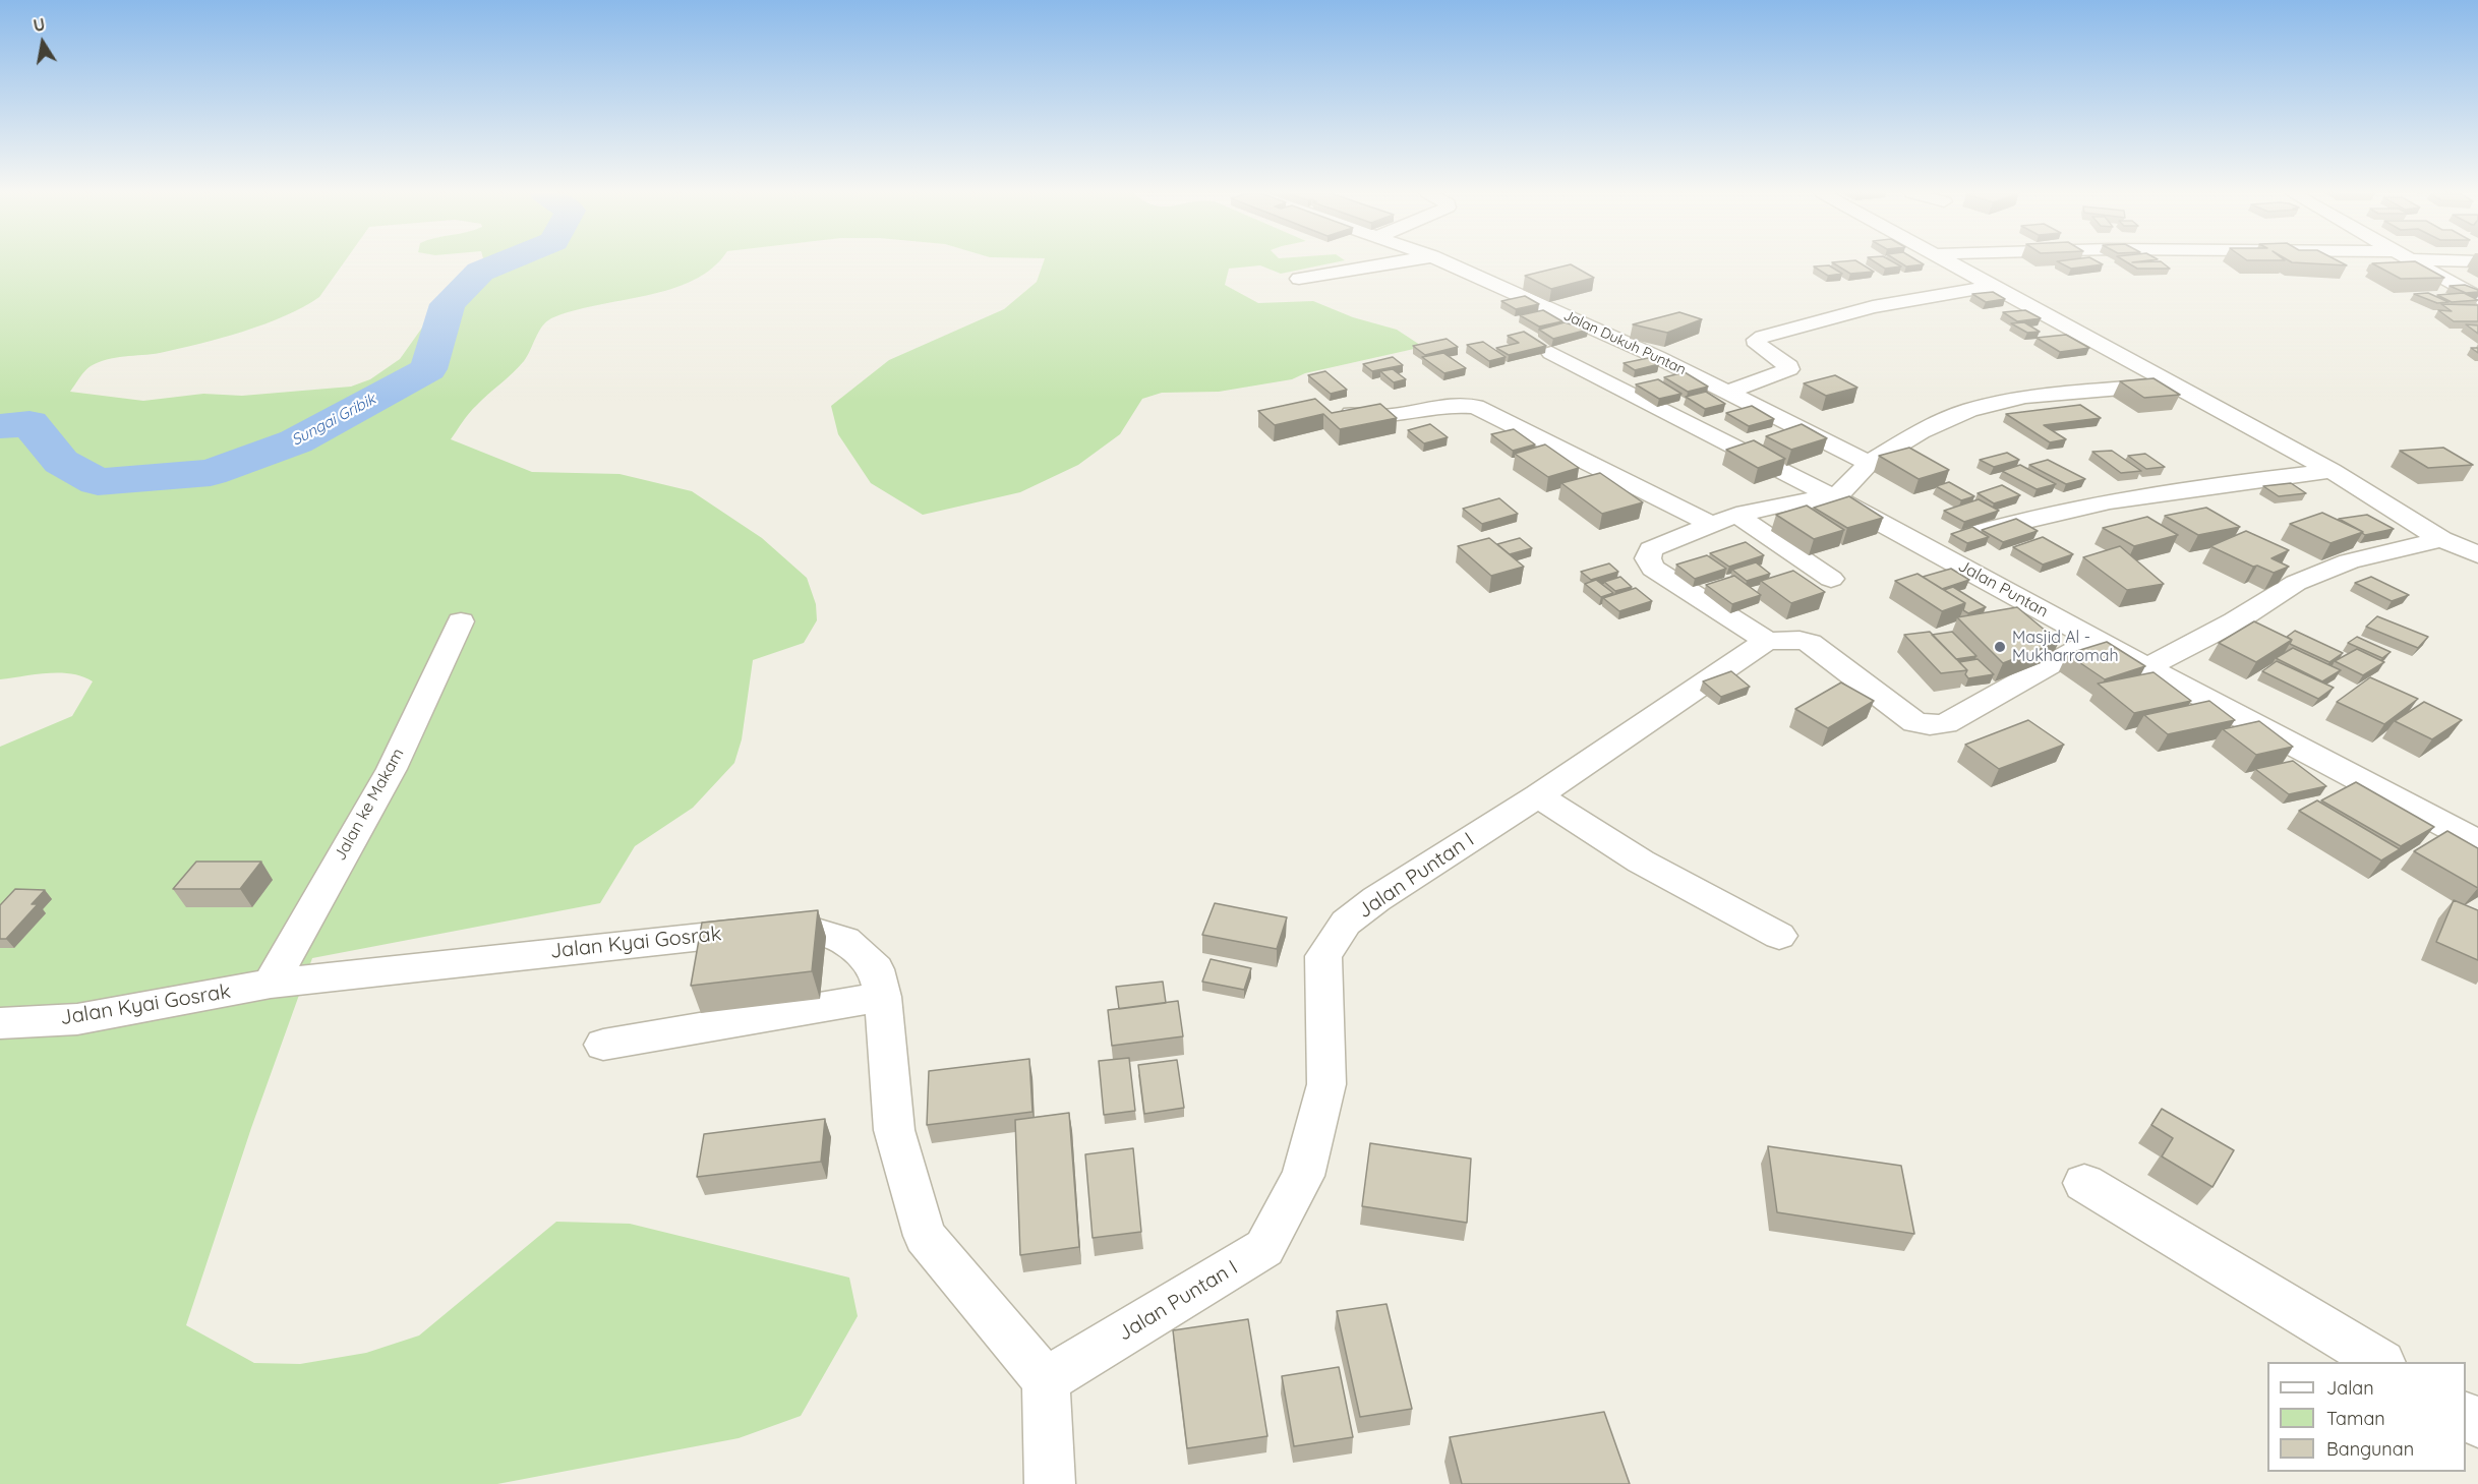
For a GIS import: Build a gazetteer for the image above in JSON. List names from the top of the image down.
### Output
{
  "streets": {
    "street": [
      "Jalan Dukuh Puntan",
      "Jalan Puntan",
      "Jalan ke Makam",
      "Jalan Puntan I",
      "Jalan Kyai Gosrak"
    ]
  },
  "crossings": [
    ["Jalan ke Makam", "Jalan Kyai Gosrak"],
    ["Jalan Puntan I", "Jalan Kyai Gosrak"]
  ],
  "water": ["Sungai Gribik"],
  "places": ["Masjid Al - Mukharromah"],
  "legend": ["Jalan", "Taman", "Bangunan"],
  "north": "top"
}
